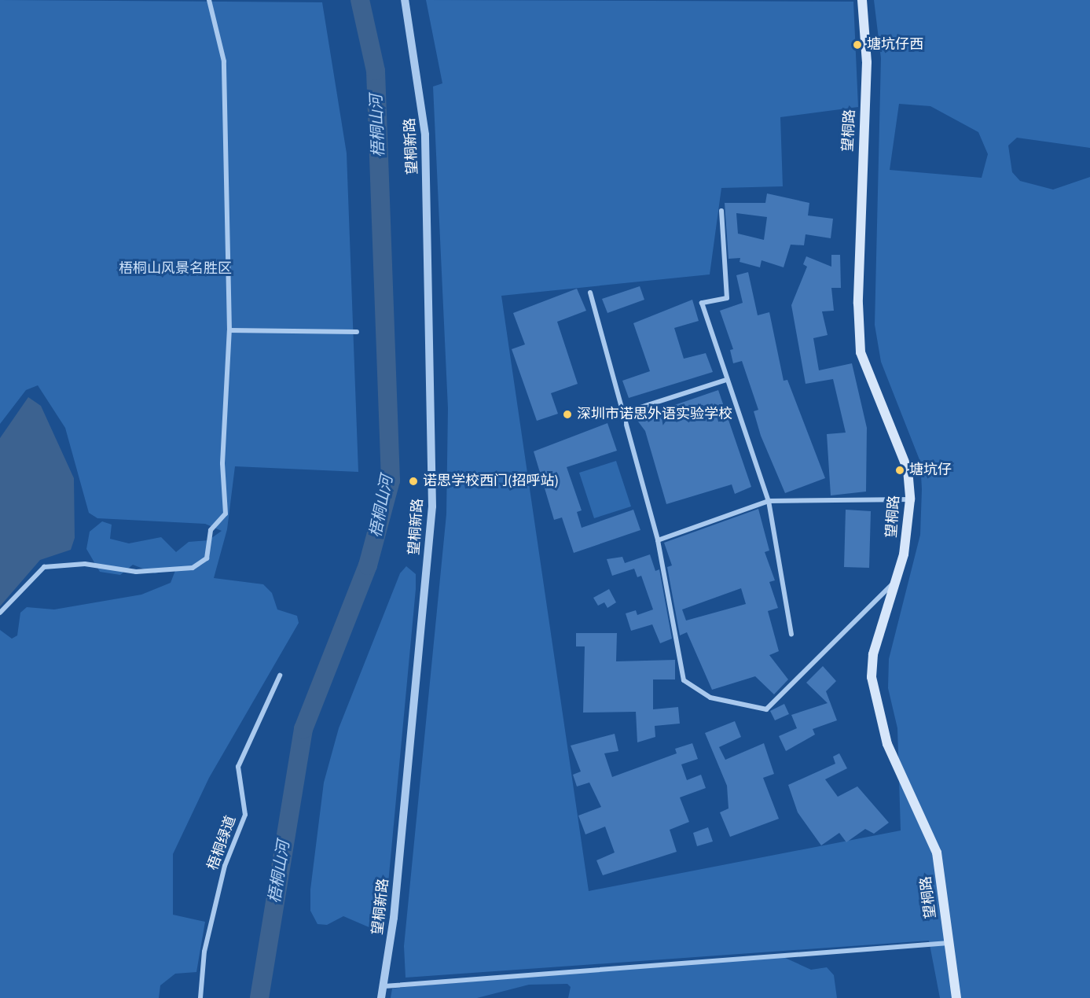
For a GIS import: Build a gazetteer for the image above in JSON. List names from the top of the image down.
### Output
{
  "streets": {
    "main road": ["望桐路"],
    "street": ["望桐新路", "梧桐绿道"]
  },
  "water": ["梧桐山河"],
  "parks": ["梧桐山风景名胜区"],
  "places": [
    "塘坑仔西",
    "深圳市诺思外语实验学校",
    "塘坑仔",
    "诺思学校西门(招呼站)"
  ]
}
